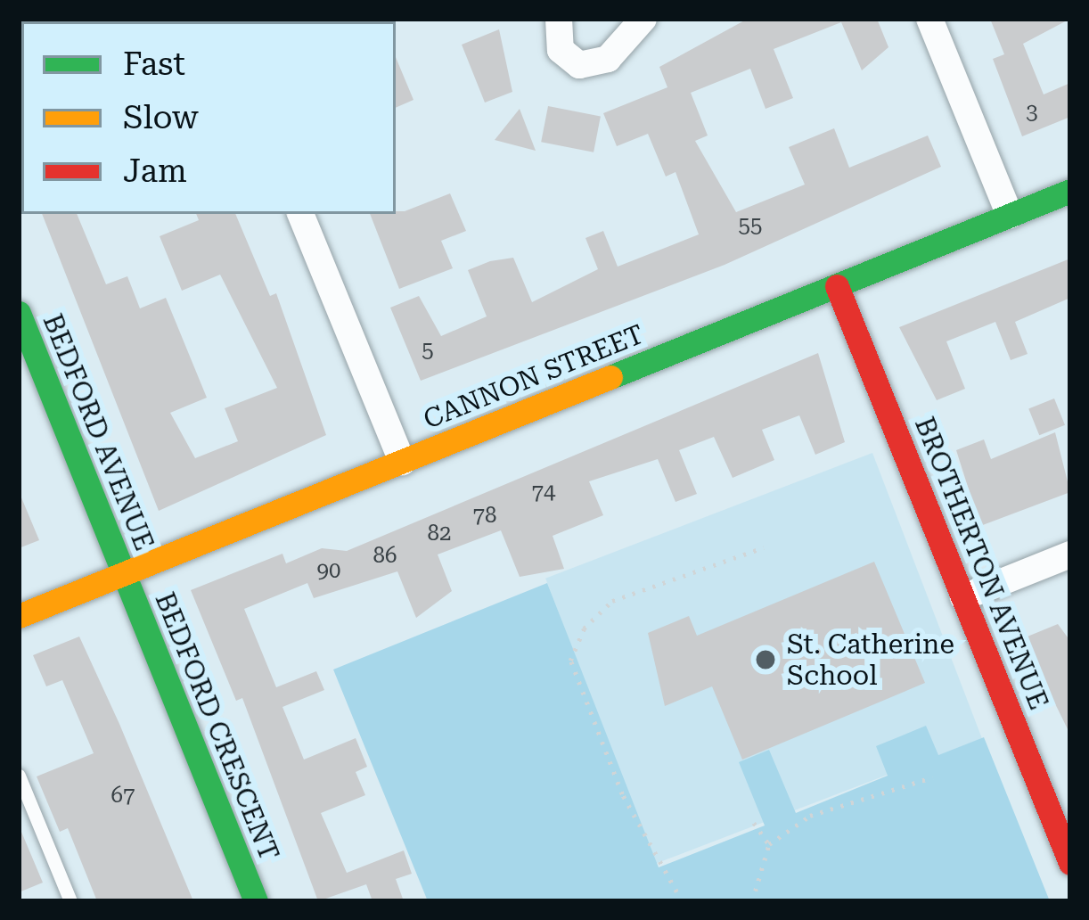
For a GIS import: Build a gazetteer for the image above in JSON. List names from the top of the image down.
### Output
{
  "streets": {
    "street": [
      "CANNON STREET",
      "BEDFORD AVENUE",
      "BROTHERTON AVENUE",
      "BEDFORD CRESCENT"
    ]
  },
  "crossings": [
    ["CANNON STREET", "BEDFORD AVENUE"],
    ["CANNON STREET", "BROTHERTON AVENUE"],
    ["CANNON STREET", "BEDFORD CRESCENT"],
    ["BEDFORD AVENUE", "BEDFORD CRESCENT"]
  ],
  "places": ["St. Catherine School"],
  "house_numbers": [
    "3",
    "55",
    "5",
    "74",
    "78",
    "82",
    "86",
    "90",
    "67"
  ],
  "legend": ["Fast", "Slow", "Jam"]
}
